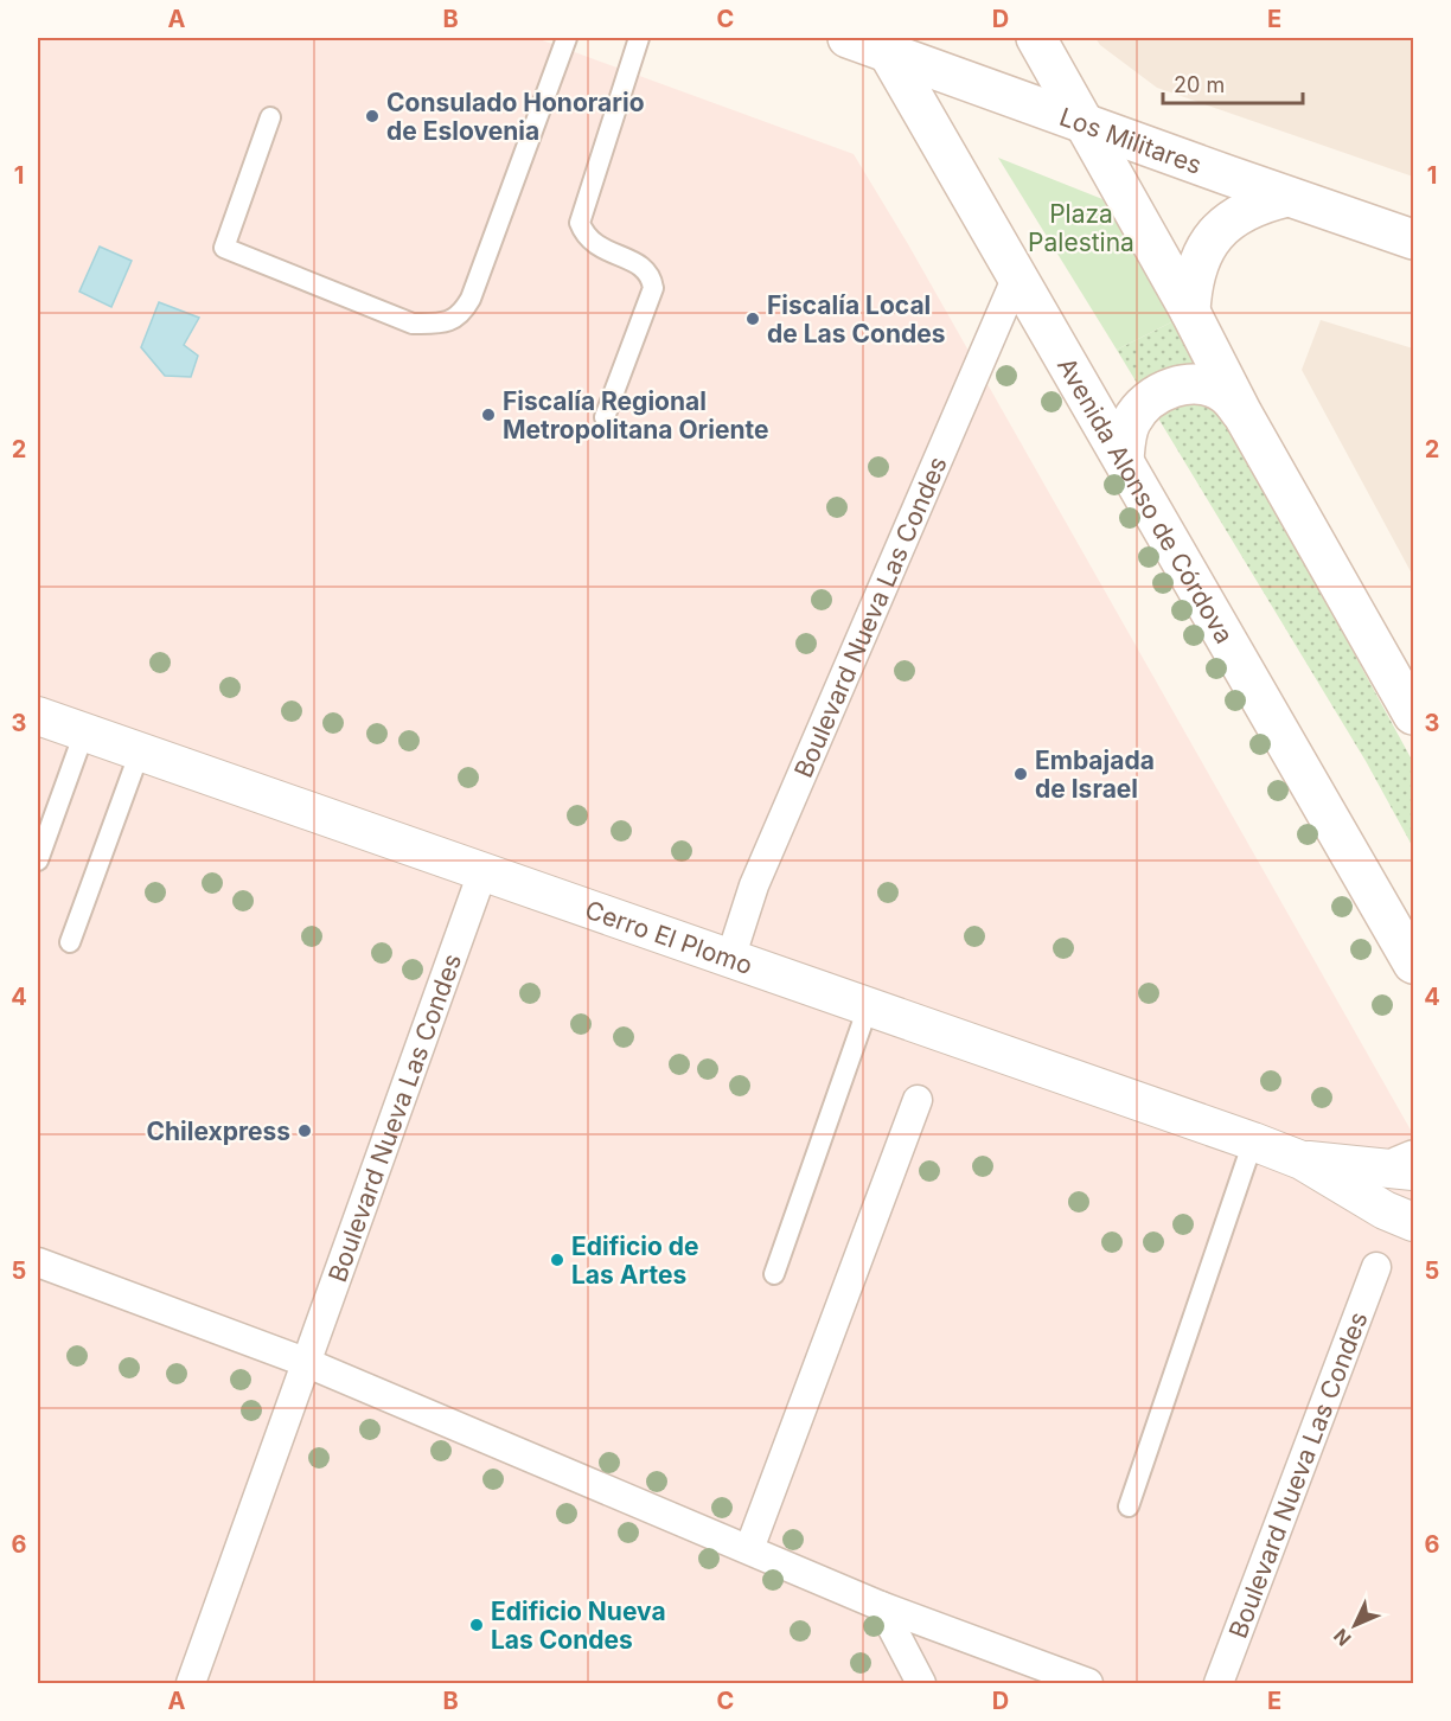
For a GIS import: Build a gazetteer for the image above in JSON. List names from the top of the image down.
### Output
{
  "streets": {
    "main road": ["Los Militares", "Avenida Alonso de Córdova"],
    "street": ["Boulevard Nueva Las Condes", "Cerro El Plomo"]
  },
  "crossings": [
    ["Los Militares", "Avenida Alonso de Córdova"],
    ["Avenida Alonso de Córdova", "Boulevard Nueva Las Condes"],
    ["Boulevard Nueva Las Condes", "Cerro El Plomo"]
  ],
  "parks": ["Plaza Palestina"],
  "places": [
    "Consulado Honorario de Eslovenia",
    "Fiscalía Local de Las Condes",
    "Fiscalía Regional Metropolitana Oriente",
    "Embajada de Israel",
    "Chilexpress",
    "Edificio de Las Artes",
    "Edificio Nueva Las Condes"
  ],
  "scale_bar": "20 m",
  "north": "bottom left",
  "grid": {
    "columns": [
      "A",
      "B",
      "C",
      "D",
      "E"
    ],
    "rows": [
      "1",
      "2",
      "3",
      "4",
      "5",
      "6"
    ]
  }
}
